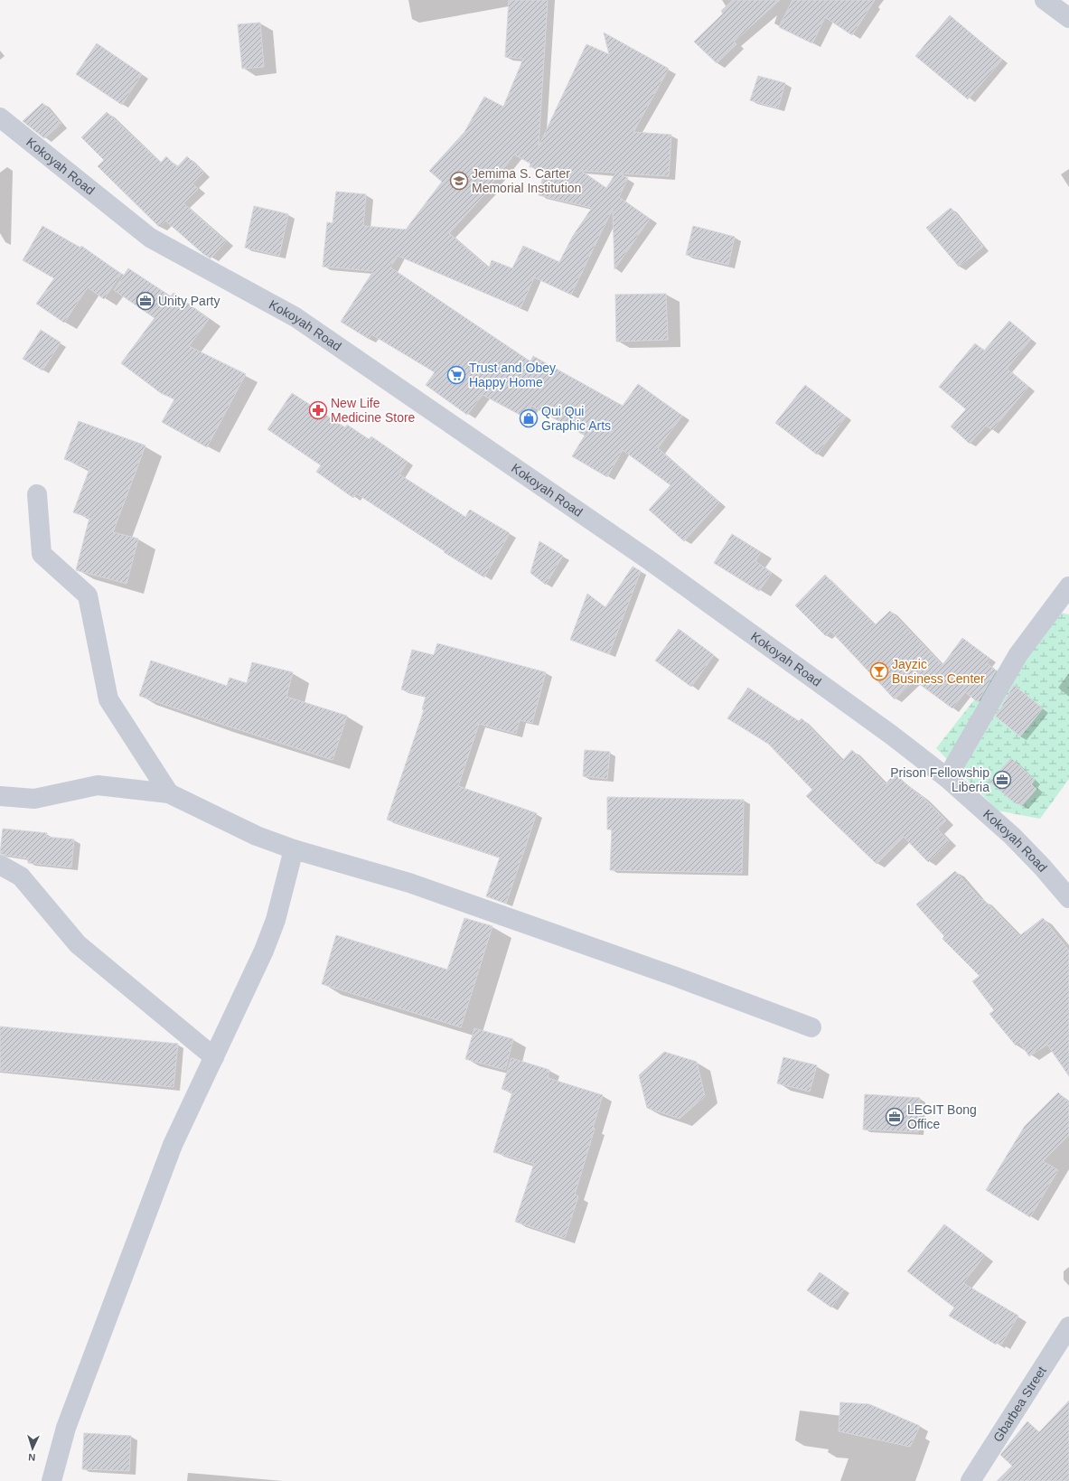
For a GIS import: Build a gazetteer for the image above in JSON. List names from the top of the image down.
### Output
{
  "streets": {
    "street": ["Kokoyah Road", "Gbarbea Street"]
  },
  "places": {
    "school or university": ["Jemima S. Carter Memorial Institution"],
    "office": ["Unity Party", "Prison Fellowship Liberia", "LEGIT Bong Office"],
    "supermarket": ["Trust and Obey Happy Home"],
    "pharmacy": ["New Life Medicine Store"],
    "shop": ["Qui Qui Graphic Arts"],
    "bar": ["Jayzic Business Center"]
  },
  "north": "bottom"
}
